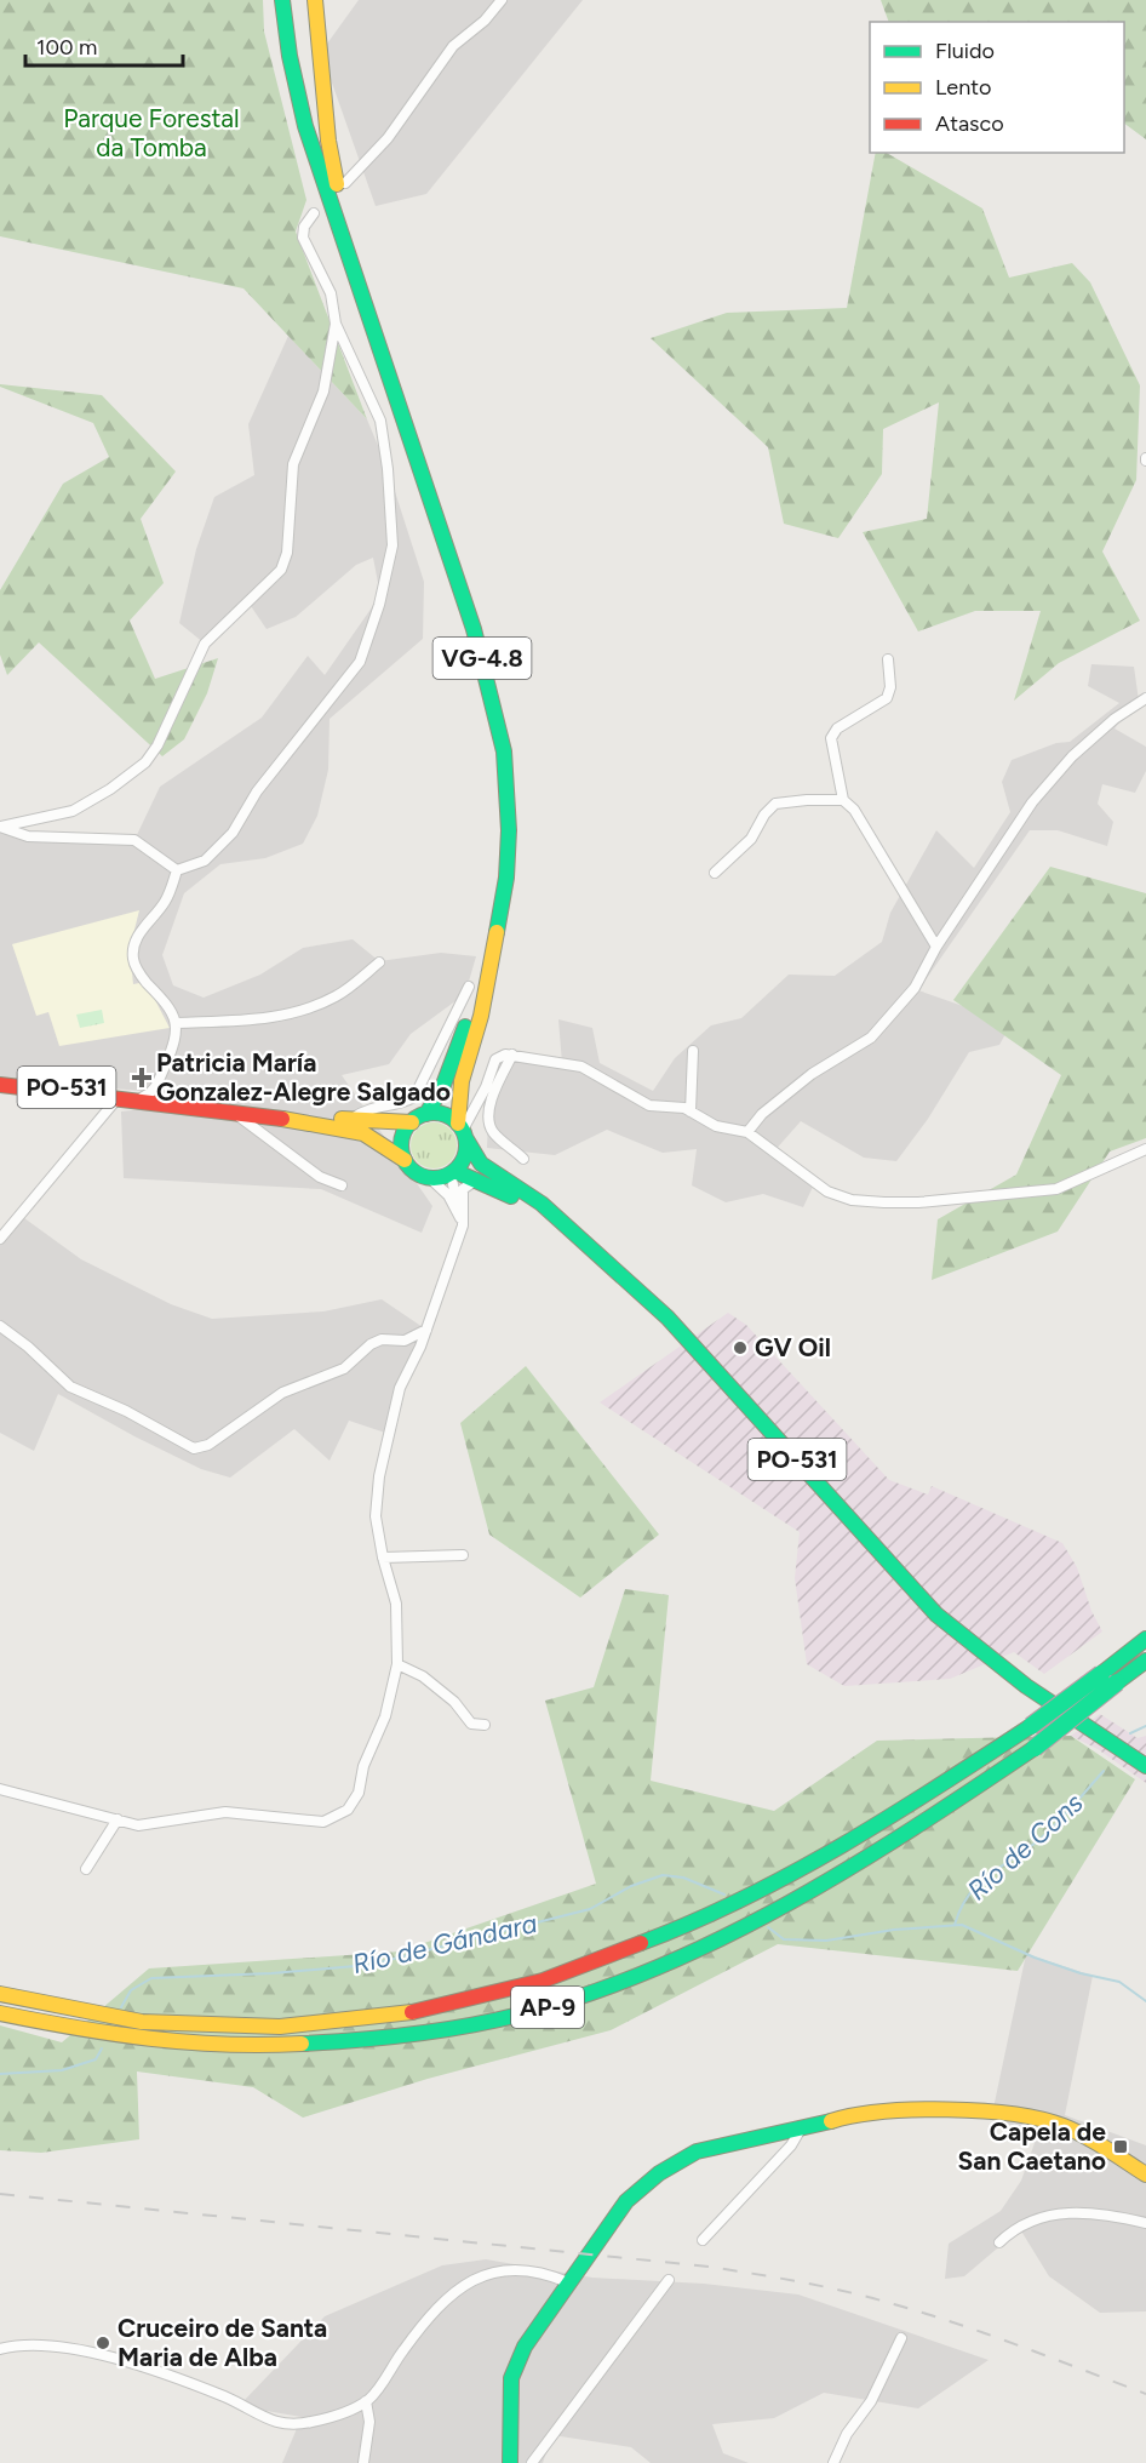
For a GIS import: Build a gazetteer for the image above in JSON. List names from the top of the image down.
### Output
{
  "streets": {
    "main road": ["VG-4.8", "PO-531", "AP-9"]
  },
  "crossings": [
    ["VG-4.8", "PO-531"]
  ],
  "water": ["Río de Cons", "Río de Gándara"],
  "parks": ["Parque Forestal da Tomba"],
  "places": {
    "health": ["Patricia María Gonzalez-Alegre Salgado"],
    "other": ["GV Oil", "Cruceiro de Santa Maria de Alba"],
    "transit": ["Capela de San Caetano"]
  },
  "legend": ["Fluido", "Lento", "Atasco"],
  "scale_bar": "100 m"
}
